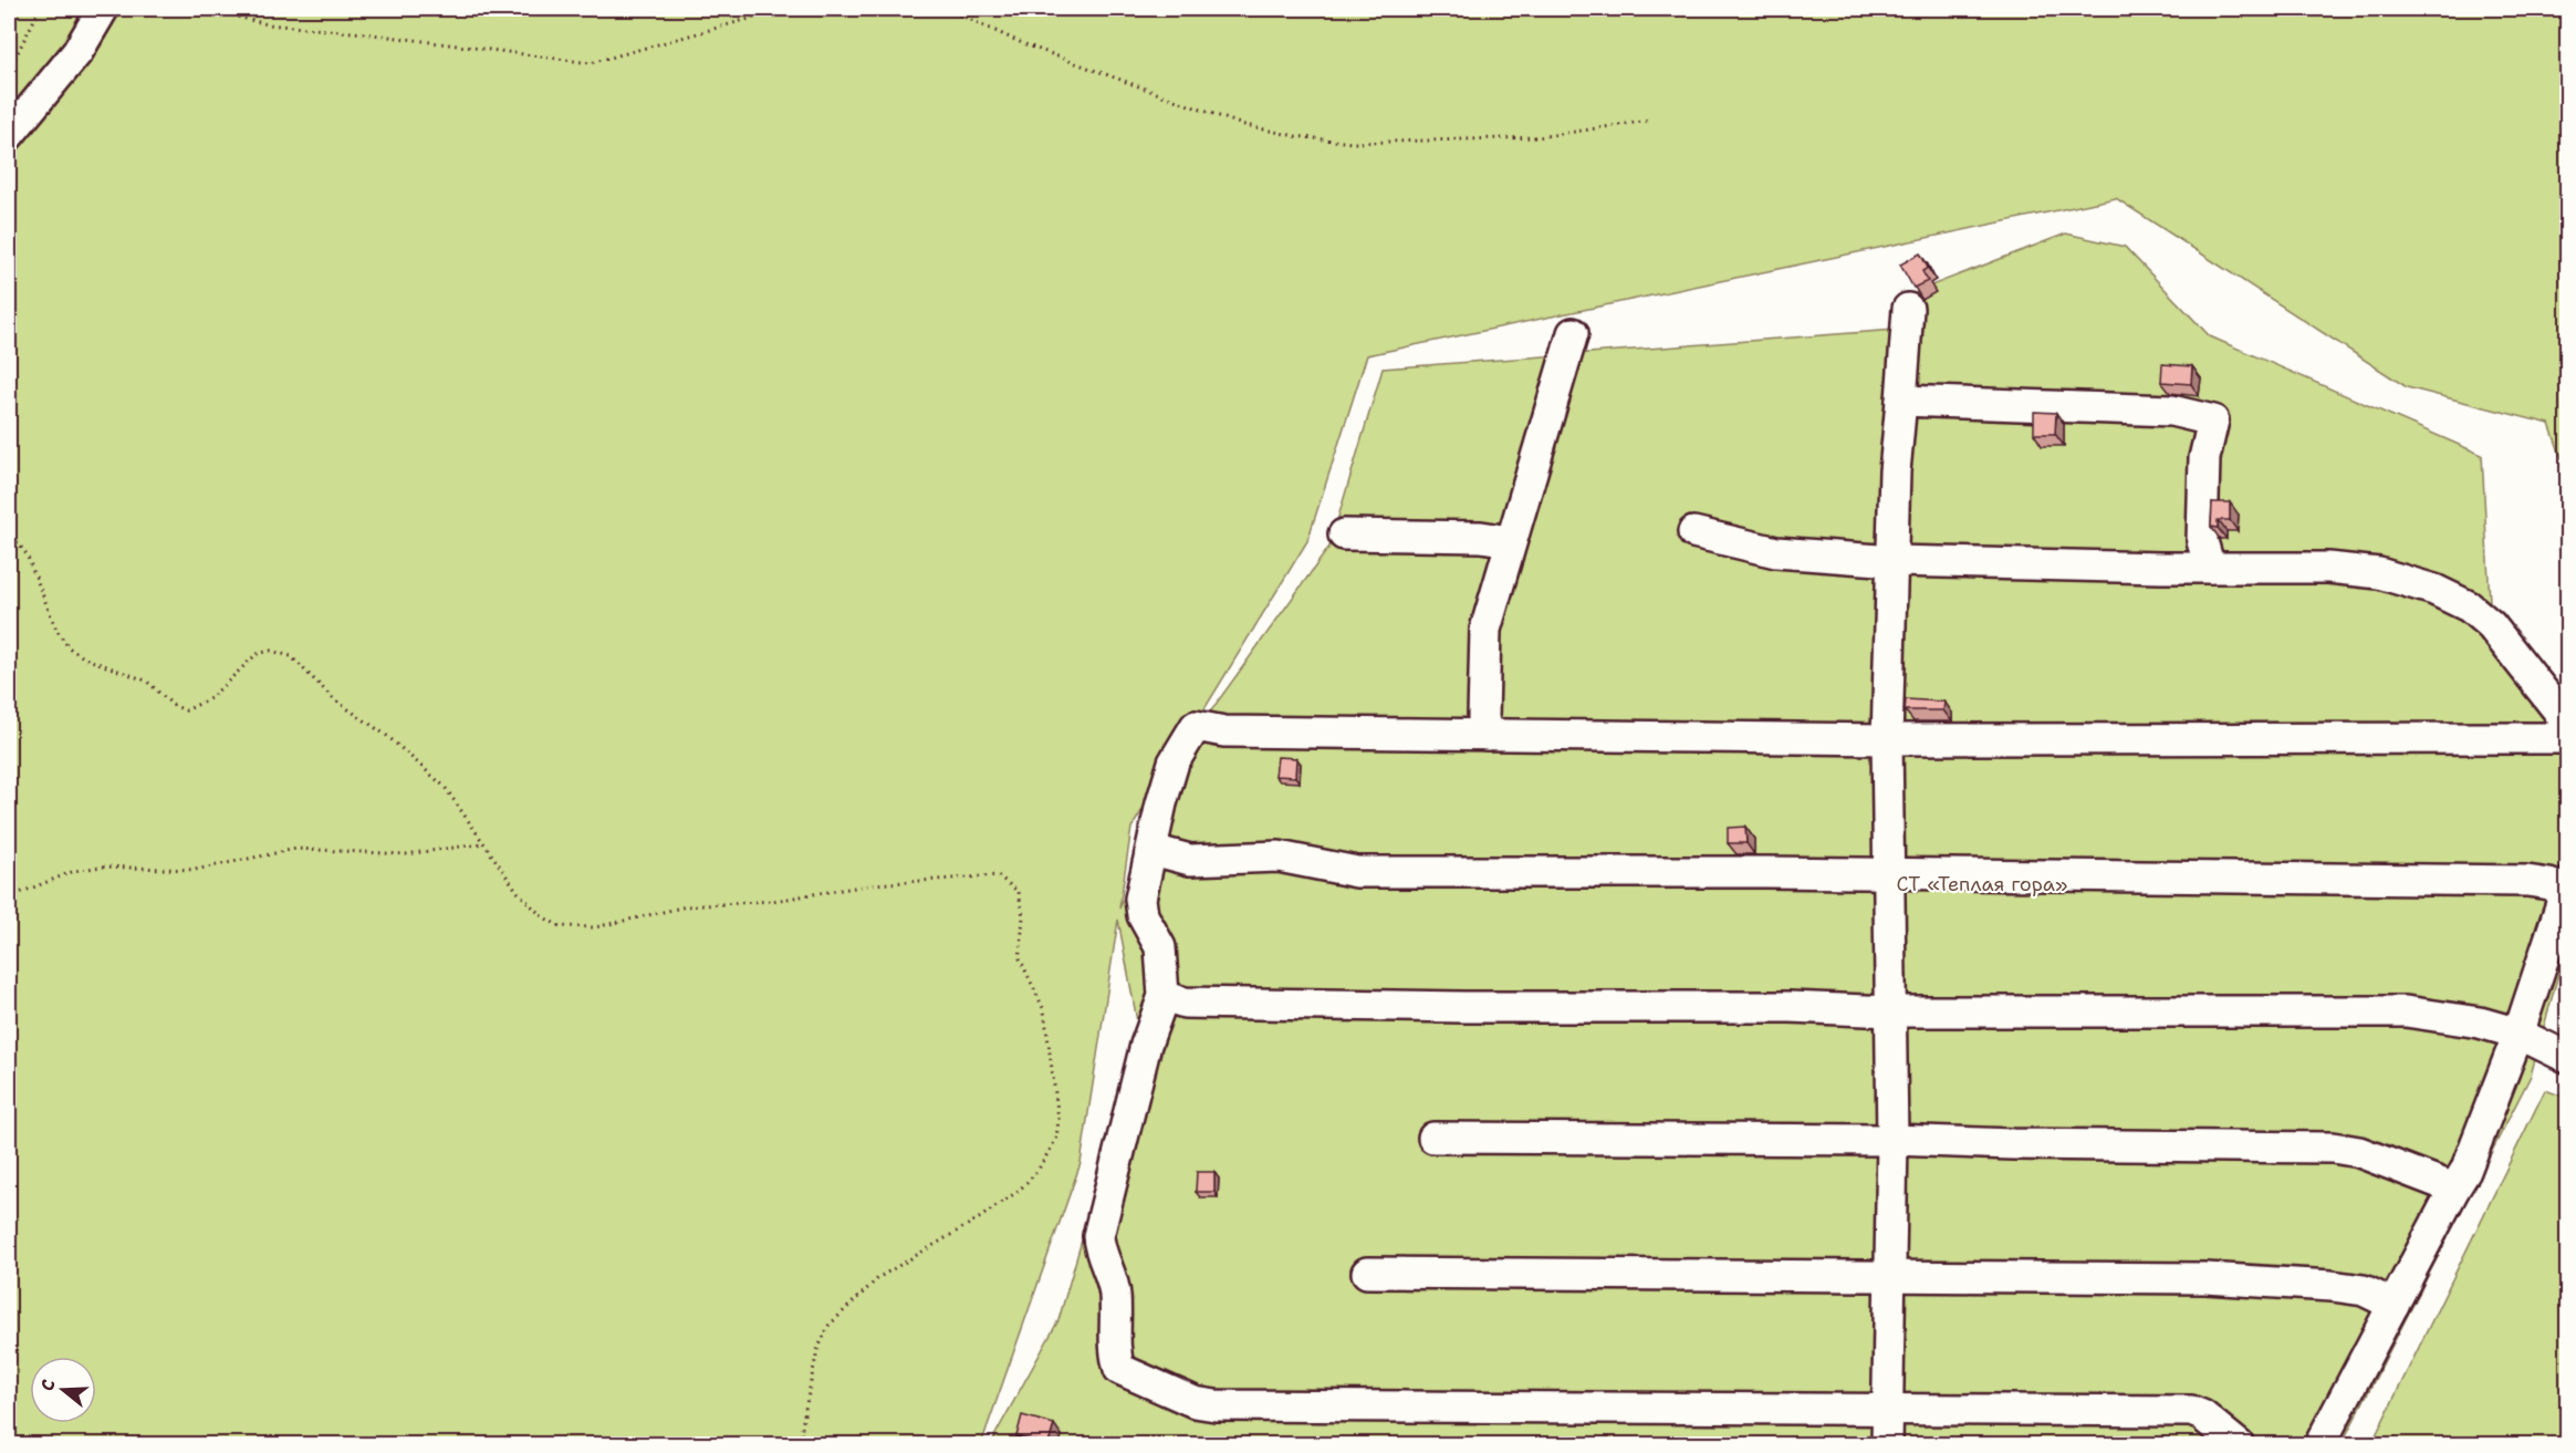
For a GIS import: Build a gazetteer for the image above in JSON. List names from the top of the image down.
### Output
{
  "parks": ["СТ «Теплая гора»"],
  "north": "left"
}
